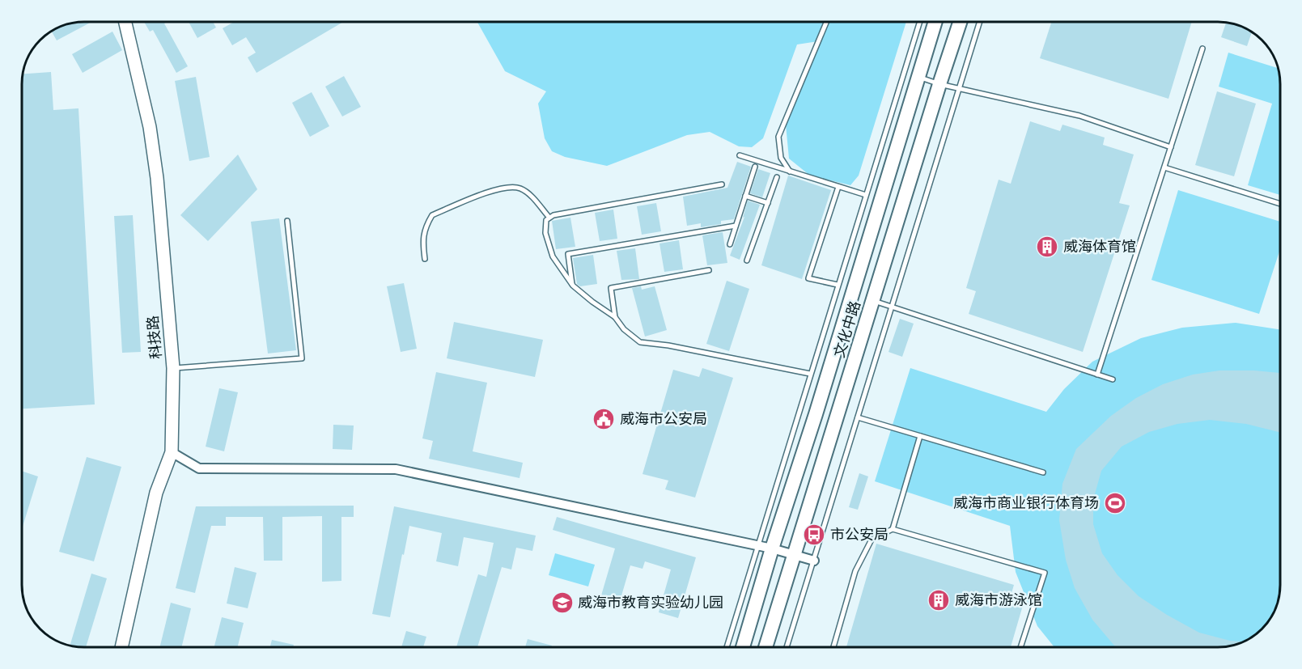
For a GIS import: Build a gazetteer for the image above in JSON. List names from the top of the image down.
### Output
{
  "streets": {
    "main road": ["文化中路", "科技路"]
  },
  "places": {
    "building": ["威海体育馆", "威海市游泳馆"],
    "public building": ["威海市公安局"],
    "sports": ["威海市商业银行体育场"],
    "bus stop": ["市公安局"],
    "school or university": ["威海市教育实验幼儿园"]
  }
}
